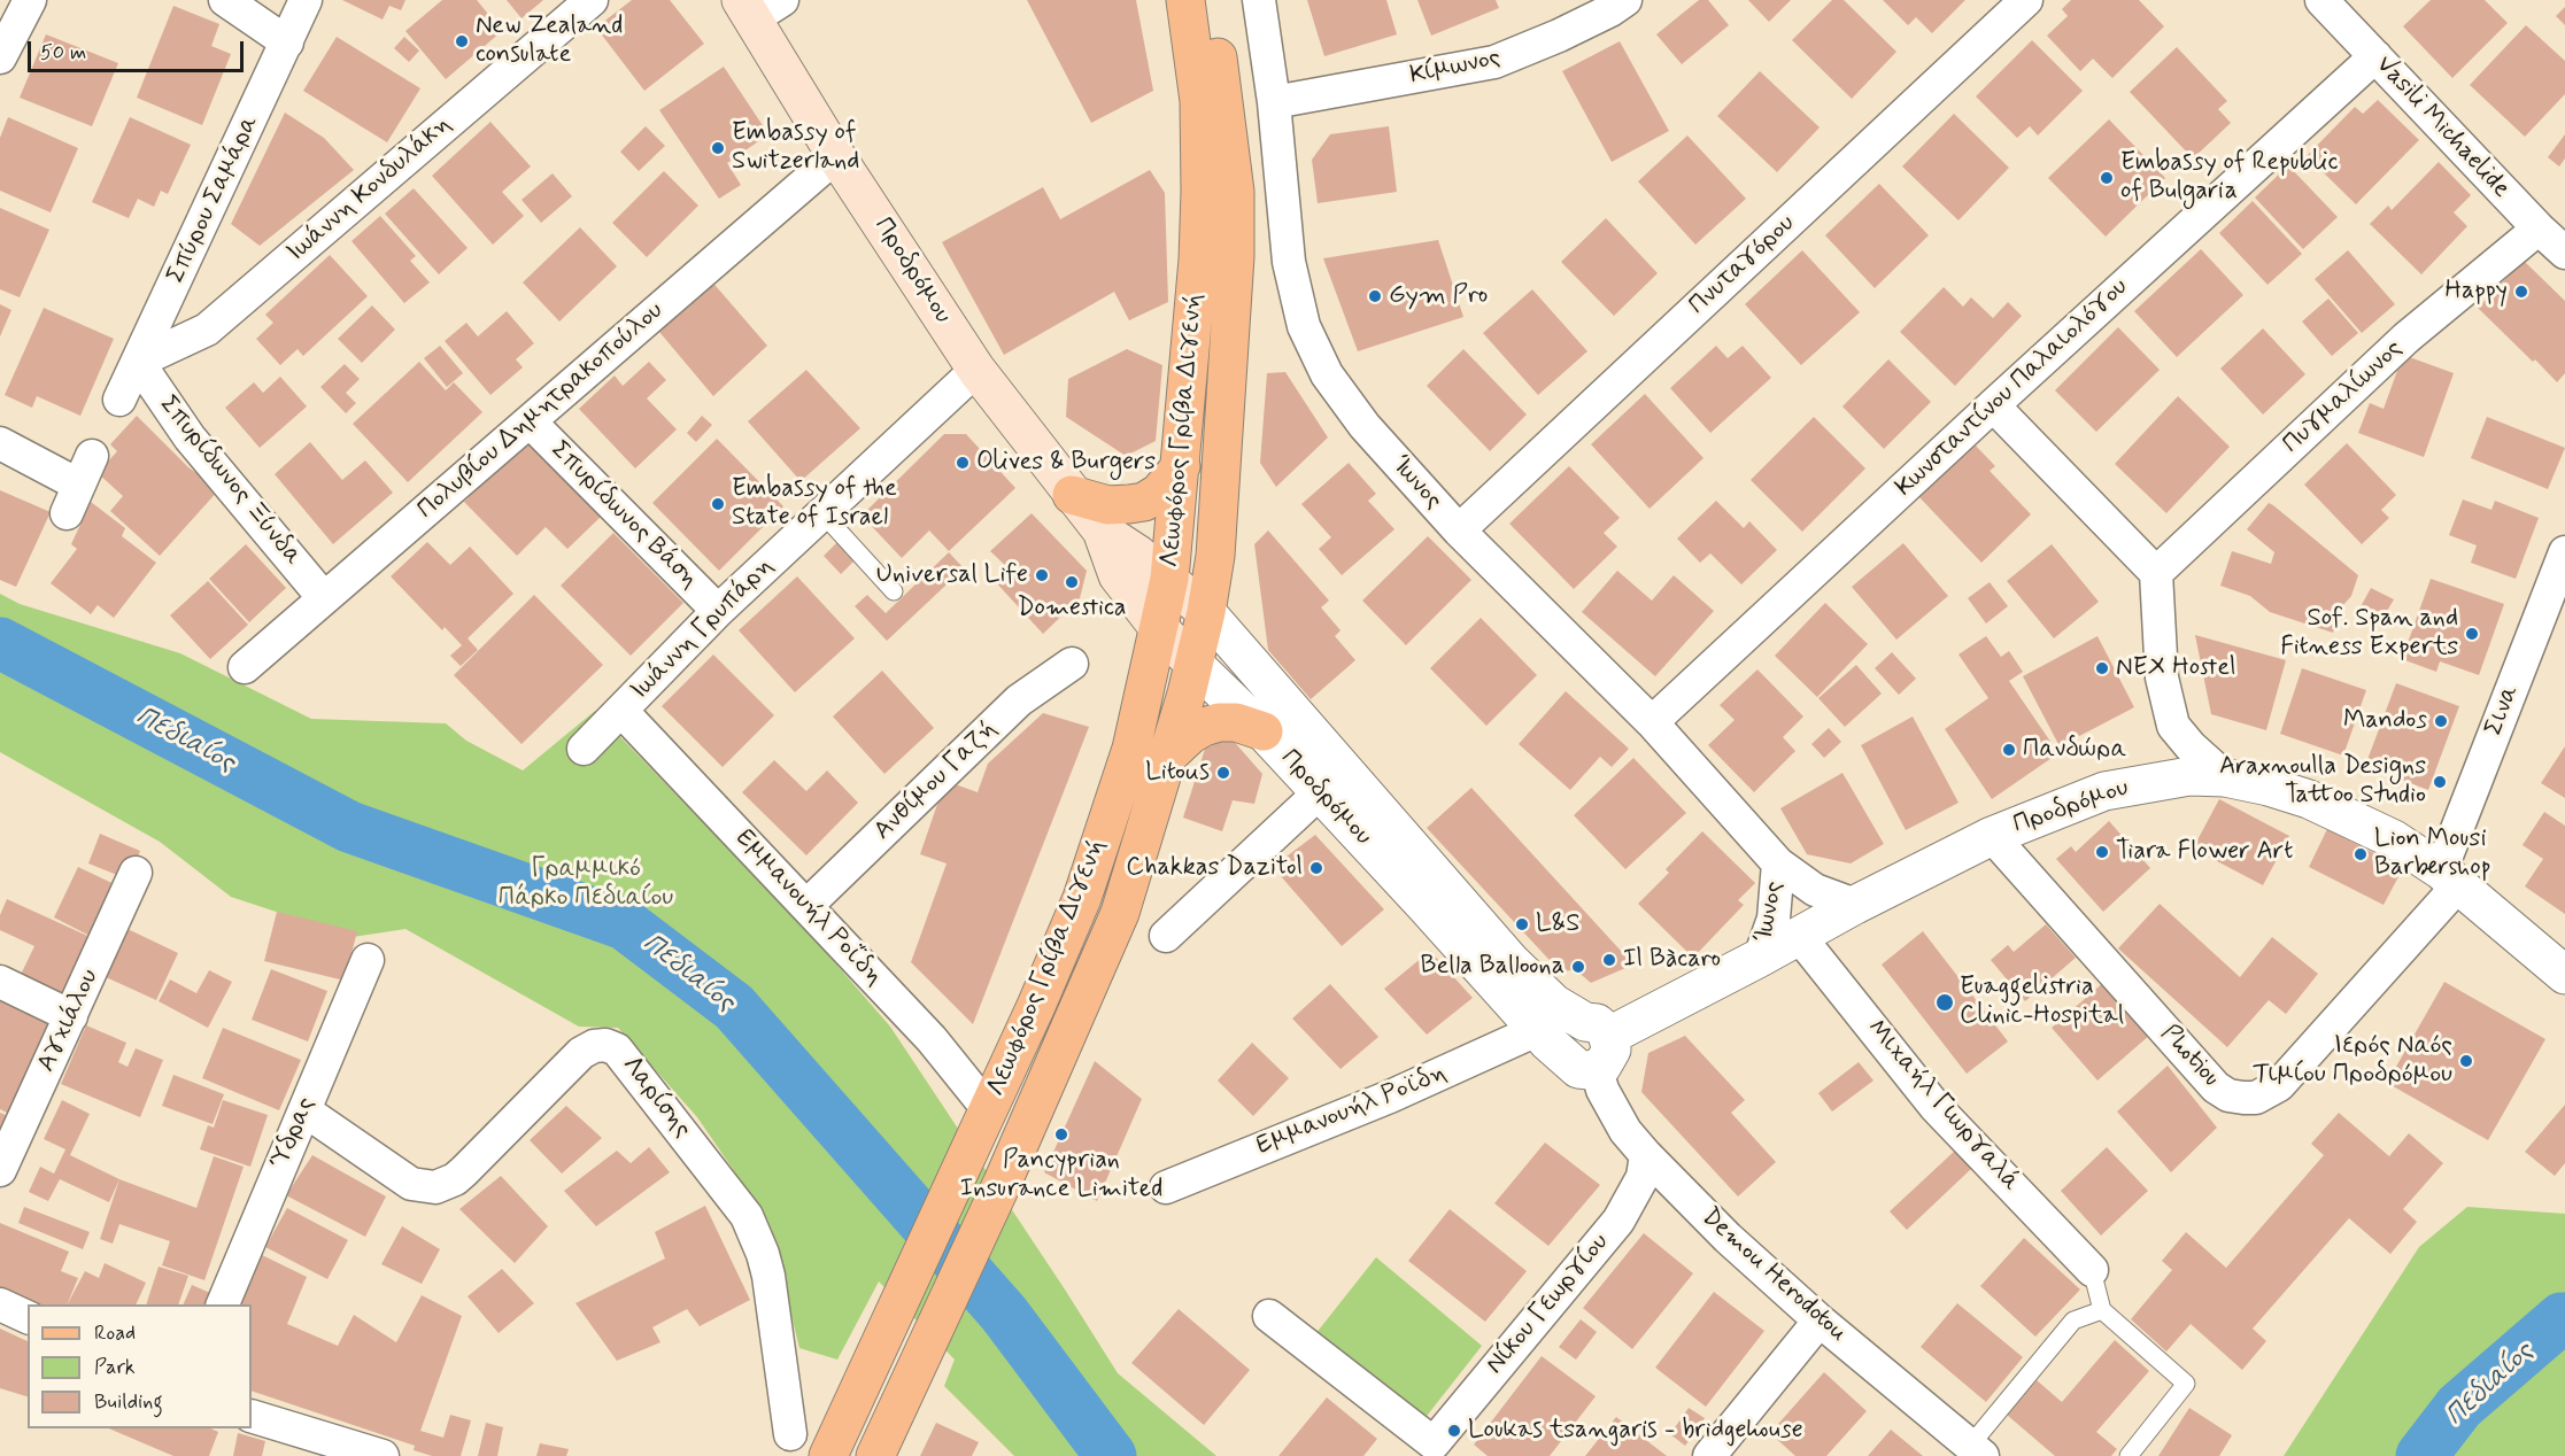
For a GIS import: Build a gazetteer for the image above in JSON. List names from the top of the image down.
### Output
{
  "streets": {
    "main road": ["Προδρόμου", "Λεωφόρος Γρίβα Διγενή"],
    "street": [
      "Κίμωνος",
      "Vasili Michaelide",
      "Ιωάννη Κονδυλάκη",
      "Σπύρου Σαμάρα",
      "Πνυταγόρου",
      "Κωνσταντίνου Παλαιολόγου",
      "Πυγμαλίωνος",
      "Πολυβίου Δημητρακοπούλου",
      "Σπυρίδωνος Ξύνδα",
      "Ίωνος",
      "Σπυρίδωνος Βάση",
      "Ιωάννη Γρυπάρη",
      "Σινα",
      "Ανθίμου Γαζή",
      "Εμμανουήλ Ροΐδη",
      "Αγχιάλου",
      "Photiou",
      "Λαρίσης",
      "Μιχαήλ Γιωργαλά",
      "Εμμανουήλ Ροϊδη",
      "Ύδρας",
      "Demou Herodotou",
      "Νίκου Γεωργίου"
    ]
  },
  "crossings": [
    ["Κίμωνος", "Ίωνος"],
    ["Vasili Michaelide", "Κωνσταντίνου Παλαιολόγου"],
    ["Vasili Michaelide", "Πυγμαλίωνος"],
    ["Ιωάννη Κονδυλάκη", "Σπύρου Σαμάρα"],
    ["Ιωάννη Κονδυλάκη", "Σπυρίδωνος Ξύνδα"],
    ["Σπύρου Σαμάρα", "Σπυρίδωνος Ξύνδα"],
    ["Πνυταγόρου", "Ίωνος"],
    ["Προδρόμου", "Πολυβίου Δημητρακοπούλου"],
    ["Προδρόμου", "Λεωφόρος Γρίβα Διγενή"],
    ["Προδρόμου", "Ίωνος"],
    ["Προδρόμου", "Ιωάννη Γρυπάρη"],
    ["Προδρόμου", "Σινα"],
    ["Προδρόμου", "Photiou"],
    ["Προδρόμου", "Μιχαήλ Γιωργαλά"],
    ["Προδρόμου", "Εμμανουήλ Ροϊδη"],
    ["Προδρόμου", "Demou Herodotou"],
    ["Κωνσταντίνου Παλαιολόγου", "Ίωνος"],
    ["Πολυβίου Δημητρακοπούλου", "Σπυρίδωνος Ξύνδα"],
    ["Πολυβίου Δημητρακοπούλου", "Σπυρίδωνος Βάση"],
    ["Λεωφόρος Γρίβα Διγενή", "Εμμανουήλ Ροΐδη"],
    ["Σπυρίδωνος Βάση", "Ιωάννη Γρυπάρη"],
    ["Ιωάννη Γρυπάρη", "Εμμανουήλ Ροΐδη"],
    ["Σινα", "Photiou"],
    ["Ανθίμου Γαζή", "Εμμανουήλ Ροΐδη"],
    ["Λαρίσης", "Ύδρας"],
    ["Demou Herodotou", "Νίκου Γεωργίου"]
  ],
  "water": ["Πεδιαίος"],
  "parks": ["Γραμμικό Πάρκο Πεδιαίου"],
  "places": [
    "New Zealand consulate",
    "Embassy of Switzerland",
    "Embassy of Republic of Bulgaria",
    "Happy",
    "Gym Pro",
    "Olives & Burgers",
    "Embassy of the State of Israel",
    "Universal Life",
    "Domestica",
    "Sof. Span and Fitness Experts",
    "NEX Hostel",
    "Mandos",
    "Πανδώρα",
    "Litous",
    "Araxnoulla Designs Tattoo Studio",
    "Tiara Flower Art",
    "Lion Mousi Barbershop",
    "Chakkas Dazitol",
    "L&S",
    "Il Bàcaro",
    "Bella Balloona",
    "Euaggelistria Clinic-Hospital",
    "Ιερός Ναός Τιμίου Προδρόμου",
    "Pancyprian Insurance Limited",
    "Loukas tsangaris - bridgehouse"
  ],
  "legend": ["Road", "Park", "Building"],
  "scale_bar": "50 m"
}
